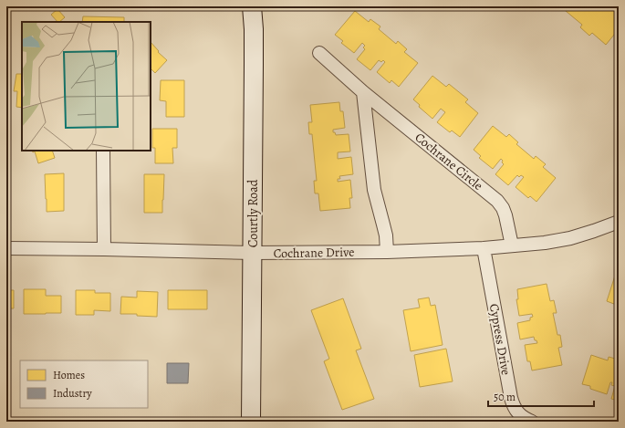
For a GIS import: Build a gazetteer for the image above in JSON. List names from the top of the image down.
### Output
{
  "streets": {
    "street": [
      "Cochrane Circle",
      "Courtly Road",
      "Cochrane Drive",
      "Cypress Drive"
    ]
  },
  "crossings": [
    ["Cochrane Circle", "Cochrane Drive"],
    ["Courtly Road", "Cochrane Drive"],
    ["Cochrane Drive", "Cypress Drive"]
  ],
  "legend": ["Homes", "Industry"],
  "scale_bar": "50 m"
}
